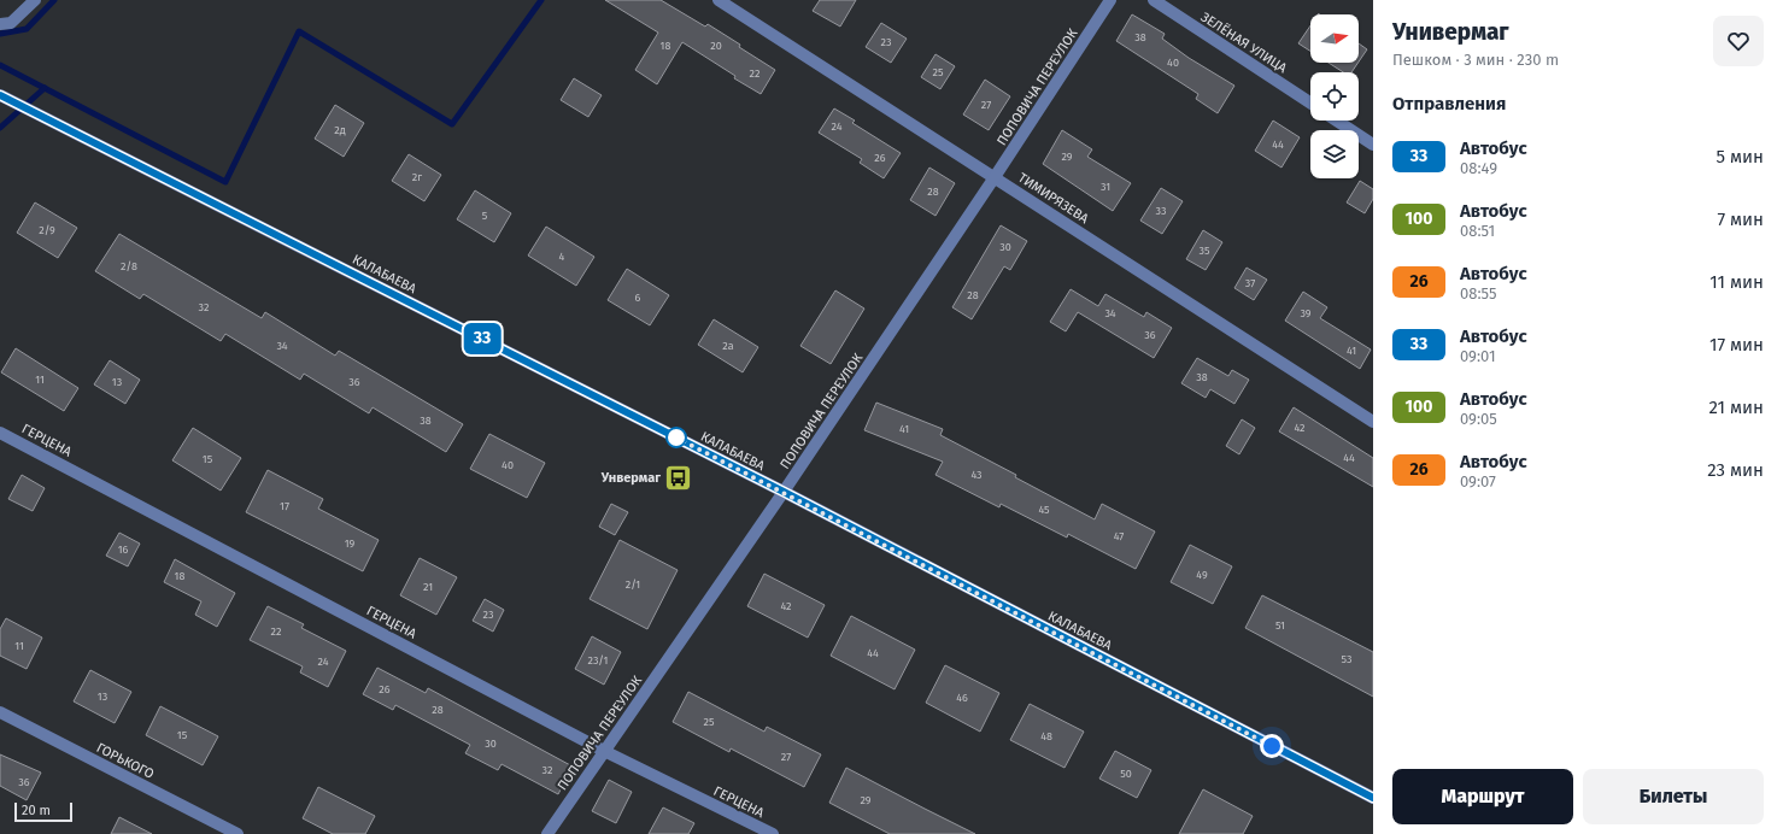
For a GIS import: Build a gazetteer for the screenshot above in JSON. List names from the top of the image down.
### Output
{
  "streets": {
    "street": [
      "ЗЕЛЁНАЯ УЛИЦА",
      "ПОПОВИЧА ПЕРЕУЛОК",
      "ТИМИРЯЗЕВА",
      "КАЛАБАЕВА",
      "ГЕРЦЕНА",
      "ГОРЬКОГО"
    ]
  },
  "crossings": [
    ["ПОПОВИЧА ПЕРЕУЛОК", "ТИМИРЯЗЕВА"],
    ["ПОПОВИЧА ПЕРЕУЛОК", "КАЛАБАЕВА"],
    ["ПОПОВИЧА ПЕРЕУЛОК", "ГЕРЦЕНА"]
  ],
  "places": {
    "bus stop": ["Унвермаг"]
  },
  "lines": ["bus line 33"],
  "house_numbers": [
    "38",
    "23",
    "18",
    "20",
    "40",
    "25",
    "22",
    "27",
    "24",
    "2д",
    "44",
    "29",
    "26",
    "2г",
    "31",
    "28",
    "33",
    "5",
    "2/9",
    "30",
    "35",
    "4",
    "2/8",
    "37",
    "28",
    "6",
    "32",
    "34",
    "39",
    "36",
    "34",
    "2а",
    "41",
    "38",
    "11",
    "13",
    "36",
    "38",
    "42",
    "41",
    "44",
    "15",
    "40",
    "43",
    "17",
    "45",
    "47",
    "19",
    "16",
    "49",
    "18",
    "2/1",
    "21",
    "42",
    "23",
    "51",
    "22",
    "11",
    "44",
    "53",
    "23/1",
    "24",
    "26",
    "13",
    "46",
    "28",
    "25",
    "15",
    "48",
    "30",
    "27",
    "32",
    "50",
    "36",
    "29"
  ],
  "scale_bar": "20 m",
  "north": "right",
  "page": {
    "on_map": "33",
    "heading": [
      ["Универмаг", "Пешком · 3 мин · 230 m"],
      "Отправления"
    ],
    "list": [
      {
        "mark": "33",
        "name": "Автобус",
        "note": "08:49",
        "value": "5 мин"
      },
      {
        "mark": "100",
        "name": "Автобус",
        "note": "08:51",
        "value": "7 мин"
      },
      {
        "mark": "26",
        "name": "Автобус",
        "note": "08:55",
        "value": "11 мин"
      },
      {
        "mark": "33",
        "name": "Автобус",
        "note": "09:01",
        "value": "17 мин"
      },
      {
        "mark": "100",
        "name": "Автобус",
        "note": "09:05",
        "value": "21 мин"
      },
      {
        "mark": "26",
        "name": "Автобус",
        "note": "09:07",
        "value": "23 мин"
      }
    ],
    "buttons": ["Маршрут", "Билеты"],
    "scale": "20 m"
  }
}
